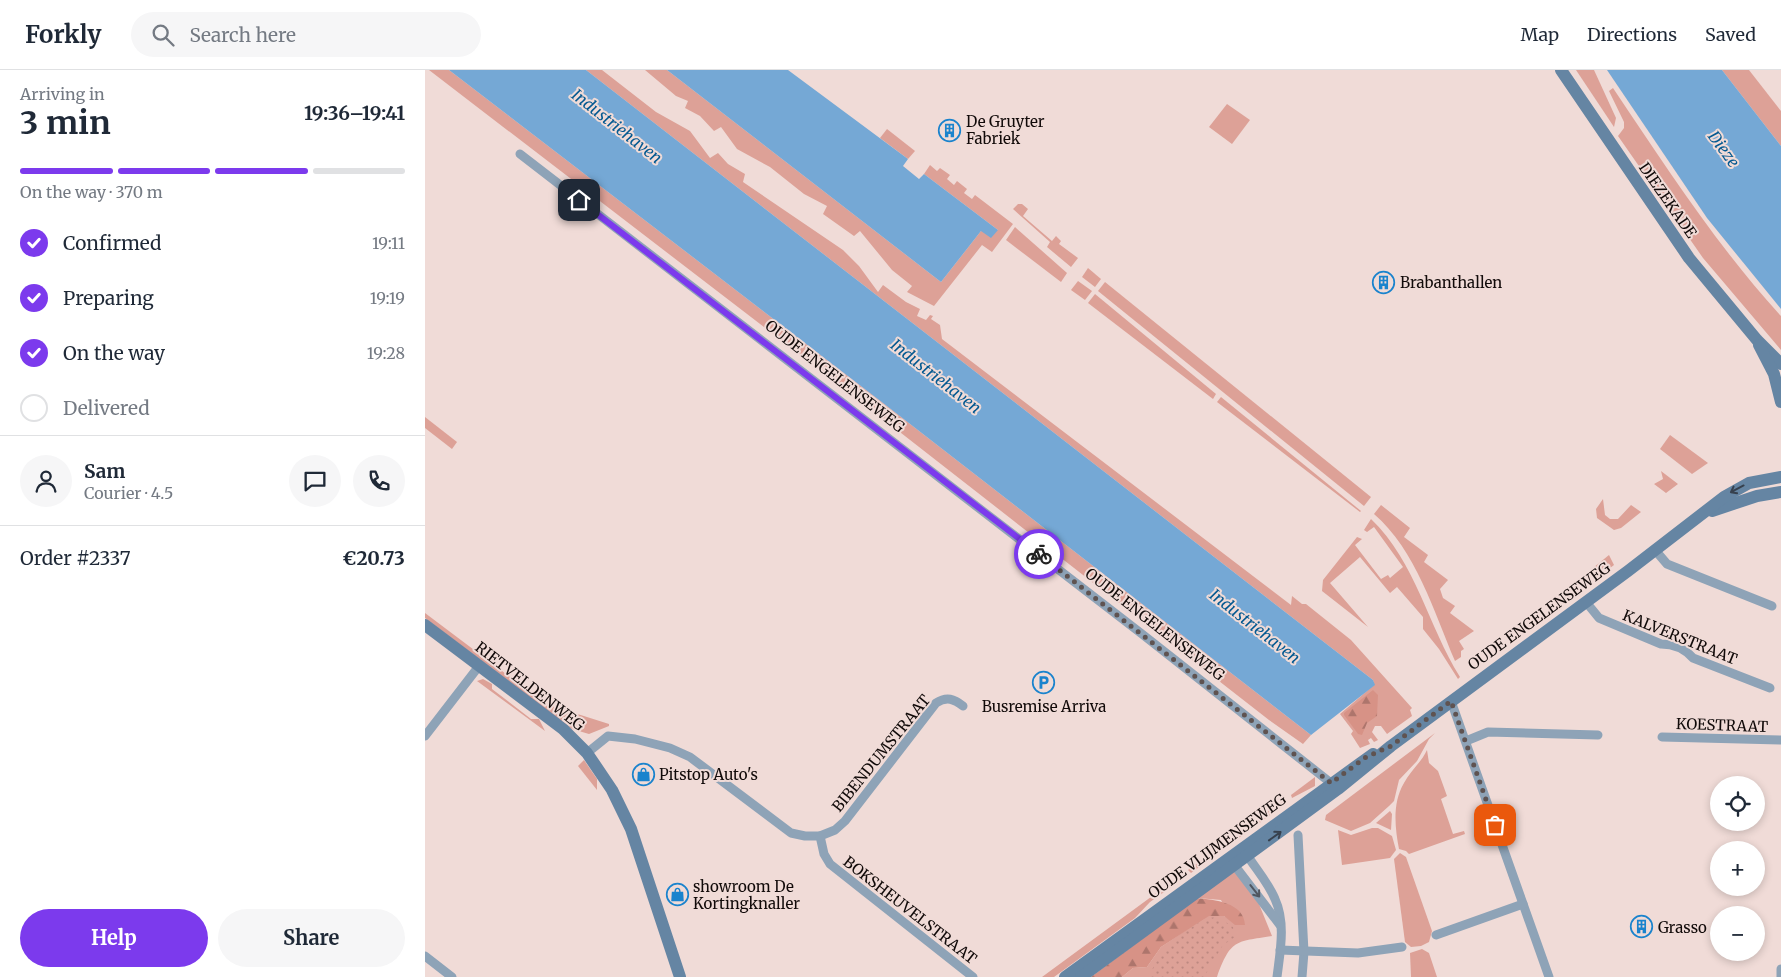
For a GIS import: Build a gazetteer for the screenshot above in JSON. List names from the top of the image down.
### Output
{
  "streets": {
    "street": [
      "DIEZEKADE",
      "OUDE ENGELENSEWEG",
      "KALVERSTRAAT",
      "RIETVELDENWEG",
      "KOESTRAAT",
      "BIBENDUMSTRAAT",
      "OUDE VLIJMENSEWEG",
      "BOKSHEUVELSTRAAT"
    ]
  },
  "crossings": [
    ["OUDE ENGELENSEWEG", "KALVERSTRAAT"],
    ["OUDE ENGELENSEWEG", "OUDE VLIJMENSEWEG"],
    ["BIBENDUMSTRAAT", "BOKSHEUVELSTRAAT"]
  ],
  "water": ["Industriehaven", "Dieze"],
  "places": {
    "building": ["De Gruyter Fabriek", "Brabanthallen", "Grasso"],
    "parking": ["Busremise Arriva"],
    "shop": ["Pitstop Auto's", "showroom De Kortingknaller"]
  },
  "page": {
    "header": "Forkly",
    "search": "Search here",
    "nav": ["Map", "Directions", "Saved"],
    "heading": ["3 min", "Arriving in", "19:36–19:41"],
    "panel": [
      "Sam",
      "Courier · 4.5",
      "Order #2337",
      "€20.73"
    ],
    "bar": "On the way · 370 m",
    "list": [
      ["Confirmed", "19:11"],
      ["Preparing", "19:19"],
      ["On the way", "19:28"],
      "Delivered"
    ],
    "map_buttons": ["+", "−"],
    "buttons": ["Help", "Share"]
  }
}
